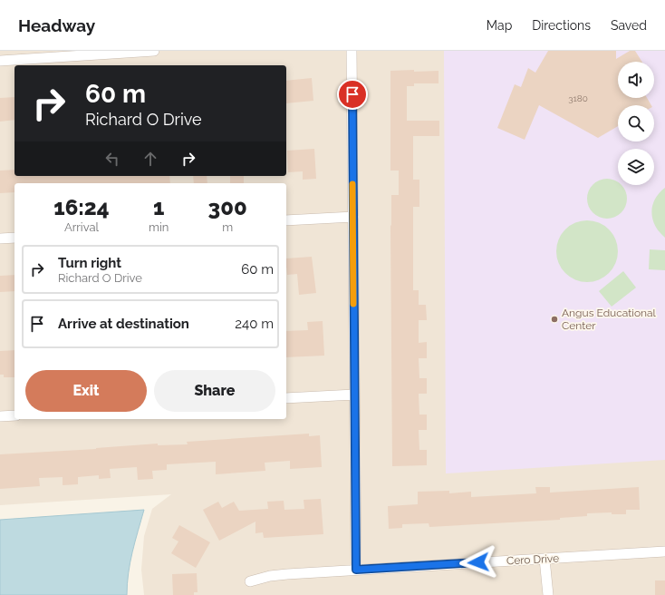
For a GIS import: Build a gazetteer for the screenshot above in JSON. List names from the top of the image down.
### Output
{
  "streets": {
    "street": ["Cero Drive"]
  },
  "places": ["Angus Educational Center"],
  "house_numbers": ["3180"],
  "page": {
    "header": "Headway",
    "nav": ["Map", "Directions", "Saved"],
    "turn": ["60 m", "Richard O Drive"],
    "eta": [
      "16:24",
      "Arrival",
      "1",
      "min",
      "300",
      "m"
    ],
    "list": [
      {
        "name": "Turn right",
        "note": "Richard O Drive",
        "value": "60 m"
      },
      {
        "name": "Arrive at destination",
        "value": "240 m"
      }
    ],
    "buttons": ["Exit", "Share"]
  }
}
